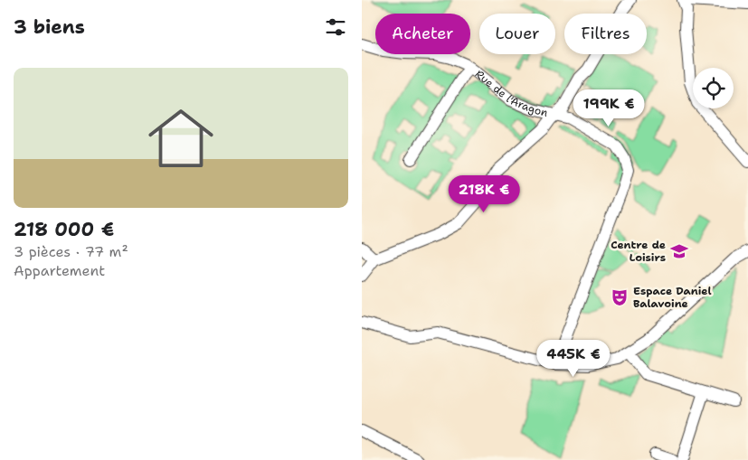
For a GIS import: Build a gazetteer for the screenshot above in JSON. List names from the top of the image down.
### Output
{
  "streets": {
    "street": ["Rue de l'Aragon"]
  },
  "places": {
    "school or university": ["Centre de Loisirs"],
    "theatre": ["Espace Daniel Balavoine"]
  },
  "page": {
    "heading": "3 biens",
    "chip": ["Acheter", "Louer", "Filtres"],
    "list": [
      {
        "name": "218 000 €",
        "note": "3 pièces · 77 m² · Appartement"
      }
    ],
    "price": ["199K €", "218K €", "445K €"]
  }
}
